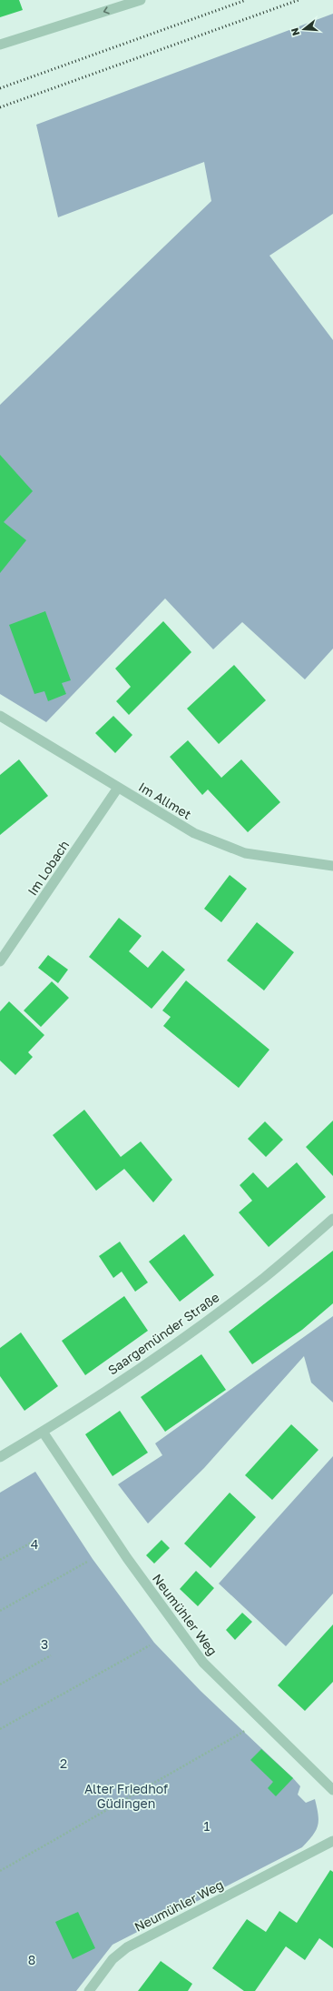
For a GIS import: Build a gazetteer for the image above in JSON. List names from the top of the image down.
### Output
{
  "streets": {
    "street": [
      "Im Allmet",
      "Im Lobach",
      "Saargemünder Straße",
      "Neumühler Weg"
    ]
  },
  "crossings": [
    ["Im Allmet", "Im Lobach"],
    ["Saargemünder Straße", "Neumühler Weg"]
  ],
  "parks": [
    "4",
    "3",
    "2",
    "Alter Friedhof Güdingen",
    "1",
    "8"
  ],
  "north": "left"
}
